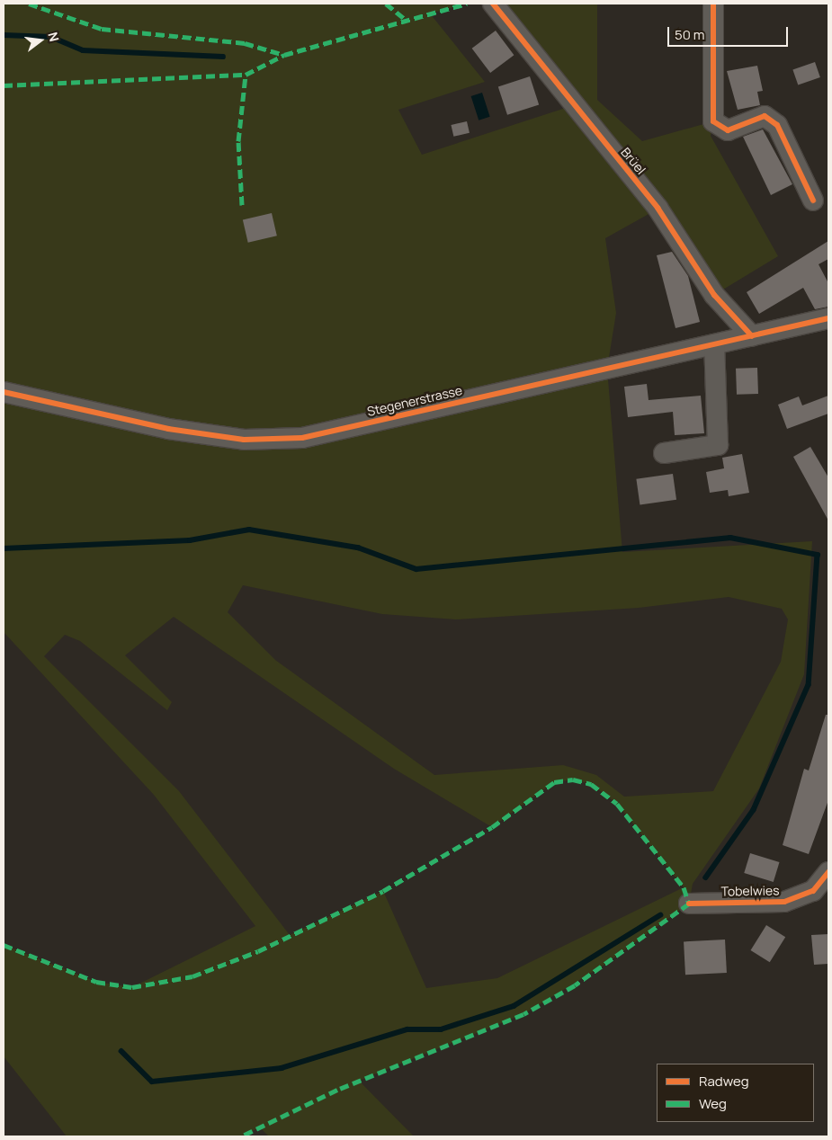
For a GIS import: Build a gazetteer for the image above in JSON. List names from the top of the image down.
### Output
{
  "streets": {
    "street": ["Brüel", "Stegenerstrasse", "Tobelwies"]
  },
  "crossings": [
    ["Brüel", "Stegenerstrasse"]
  ],
  "legend": ["Radweg", "Weg"],
  "scale_bar": "50 m",
  "north": "right"
}
